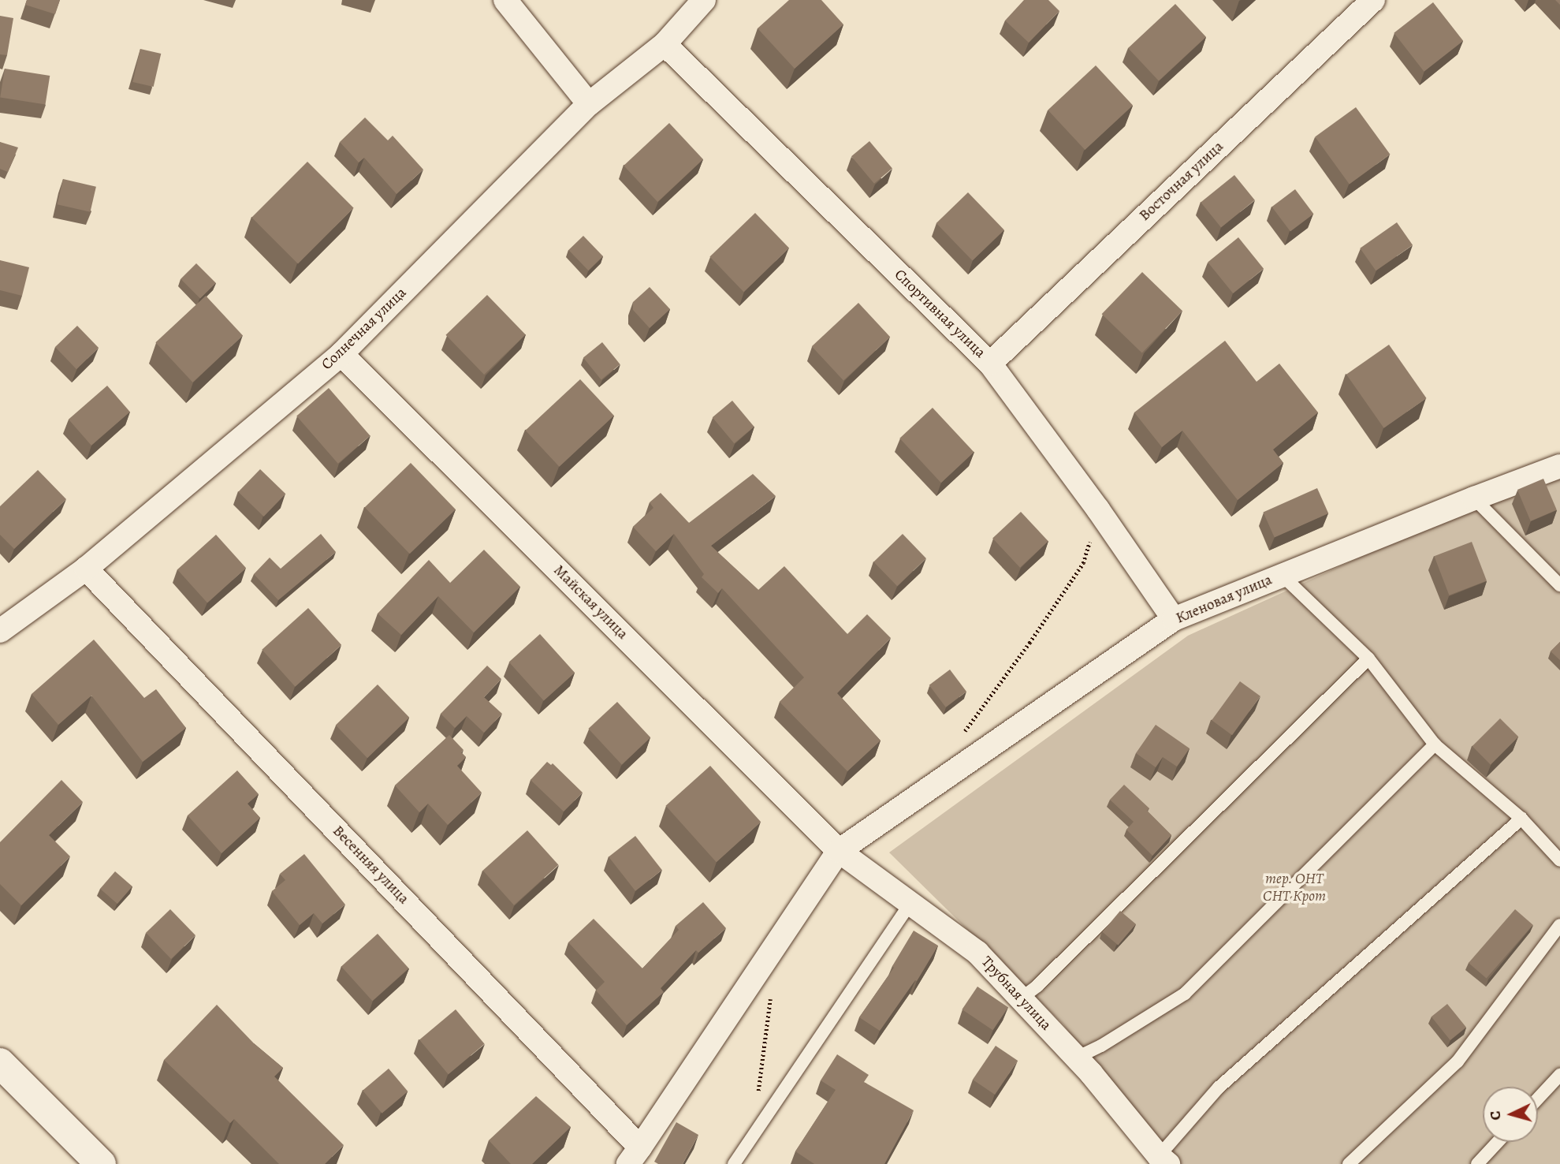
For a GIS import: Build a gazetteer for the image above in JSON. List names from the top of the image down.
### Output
{
  "streets": {
    "street": [
      "Восточная улица",
      "Спортивная улица",
      "Солнечная улица",
      "Кленовая улица",
      "Майская улица",
      "Весенняя улица",
      "Трубная улица"
    ]
  },
  "crossings": [
    ["Восточная улица", "Спортивная улица"],
    ["Спортивная улица", "Солнечная улица"],
    ["Спортивная улица", "Кленовая улица"],
    ["Солнечная улица", "Майская улица"],
    ["Солнечная улица", "Весенняя улица"],
    ["Кленовая улица", "Майская улица"],
    ["Кленовая улица", "Трубная улица"],
    ["Майская улица", "Трубная улица"]
  ],
  "parks": ["тер. ОНТ СНТ Крот"],
  "north": "left"
}
